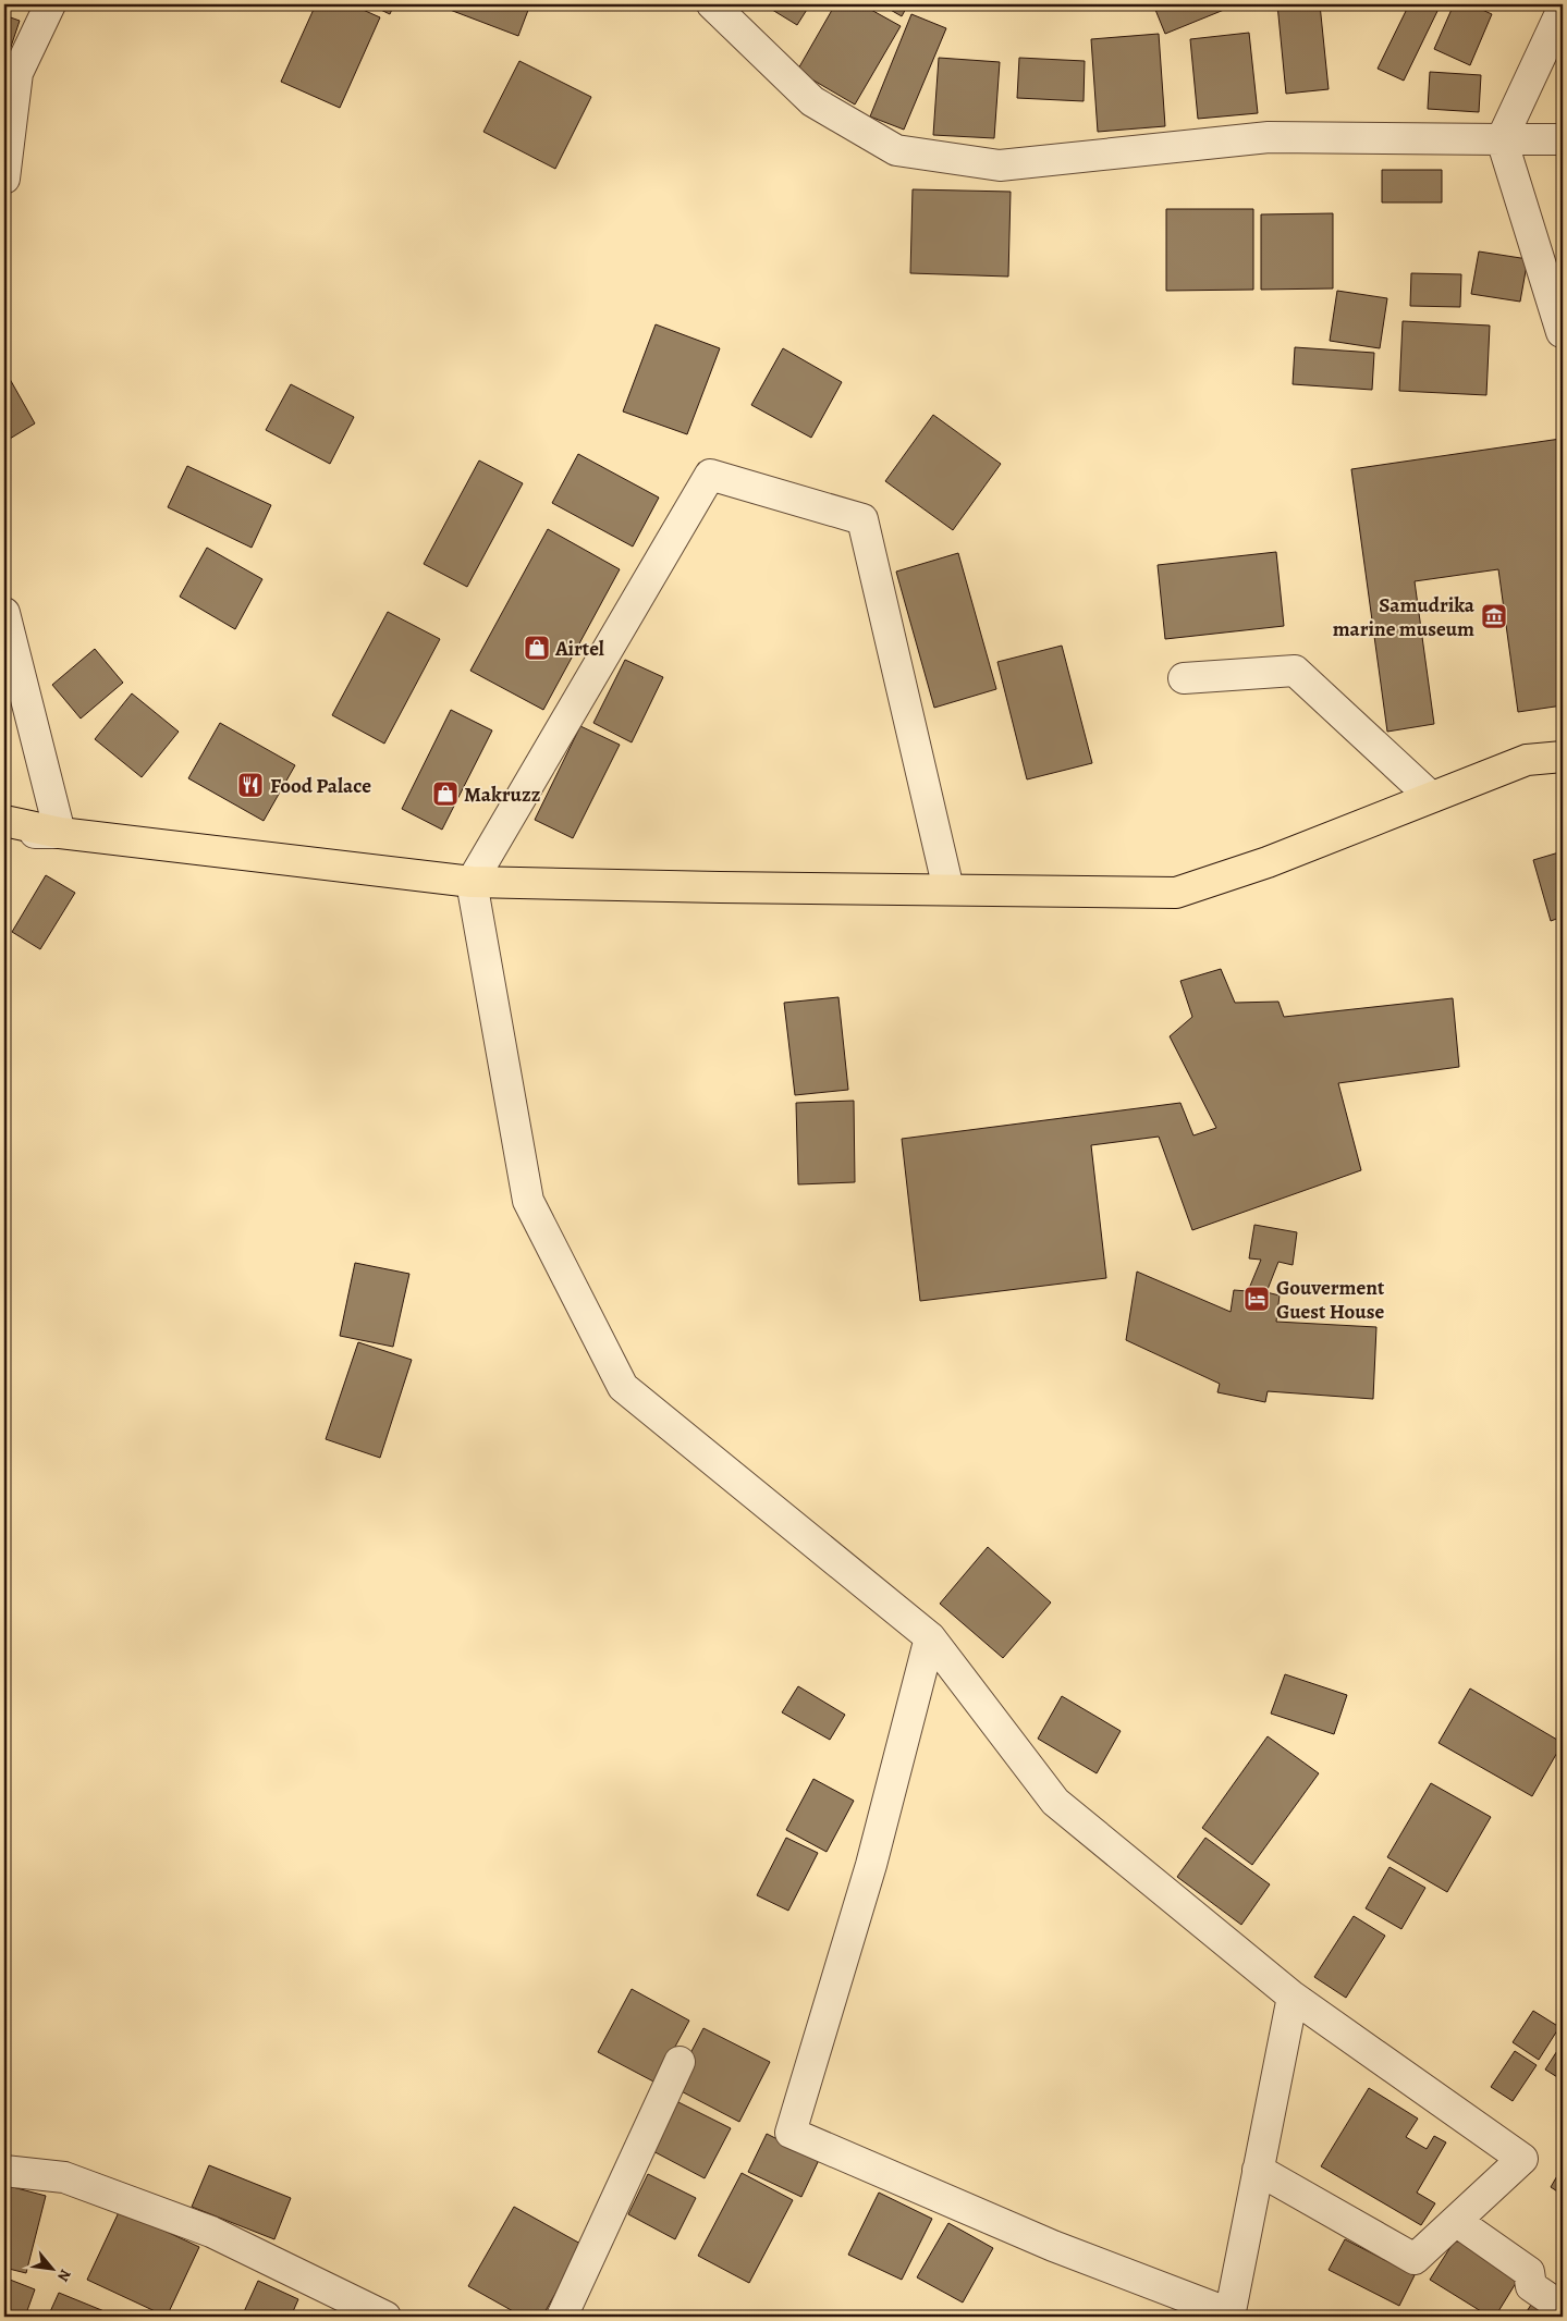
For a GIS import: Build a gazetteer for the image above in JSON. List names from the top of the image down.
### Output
{
  "places": {
    "museum": ["Samudrika marine museum"],
    "shop": ["Airtel", "Makruzz"],
    "restaurant": ["Food Palace"],
    "hotel": ["Gouverment Guest House"]
  },
  "north": "bottom right"
}
